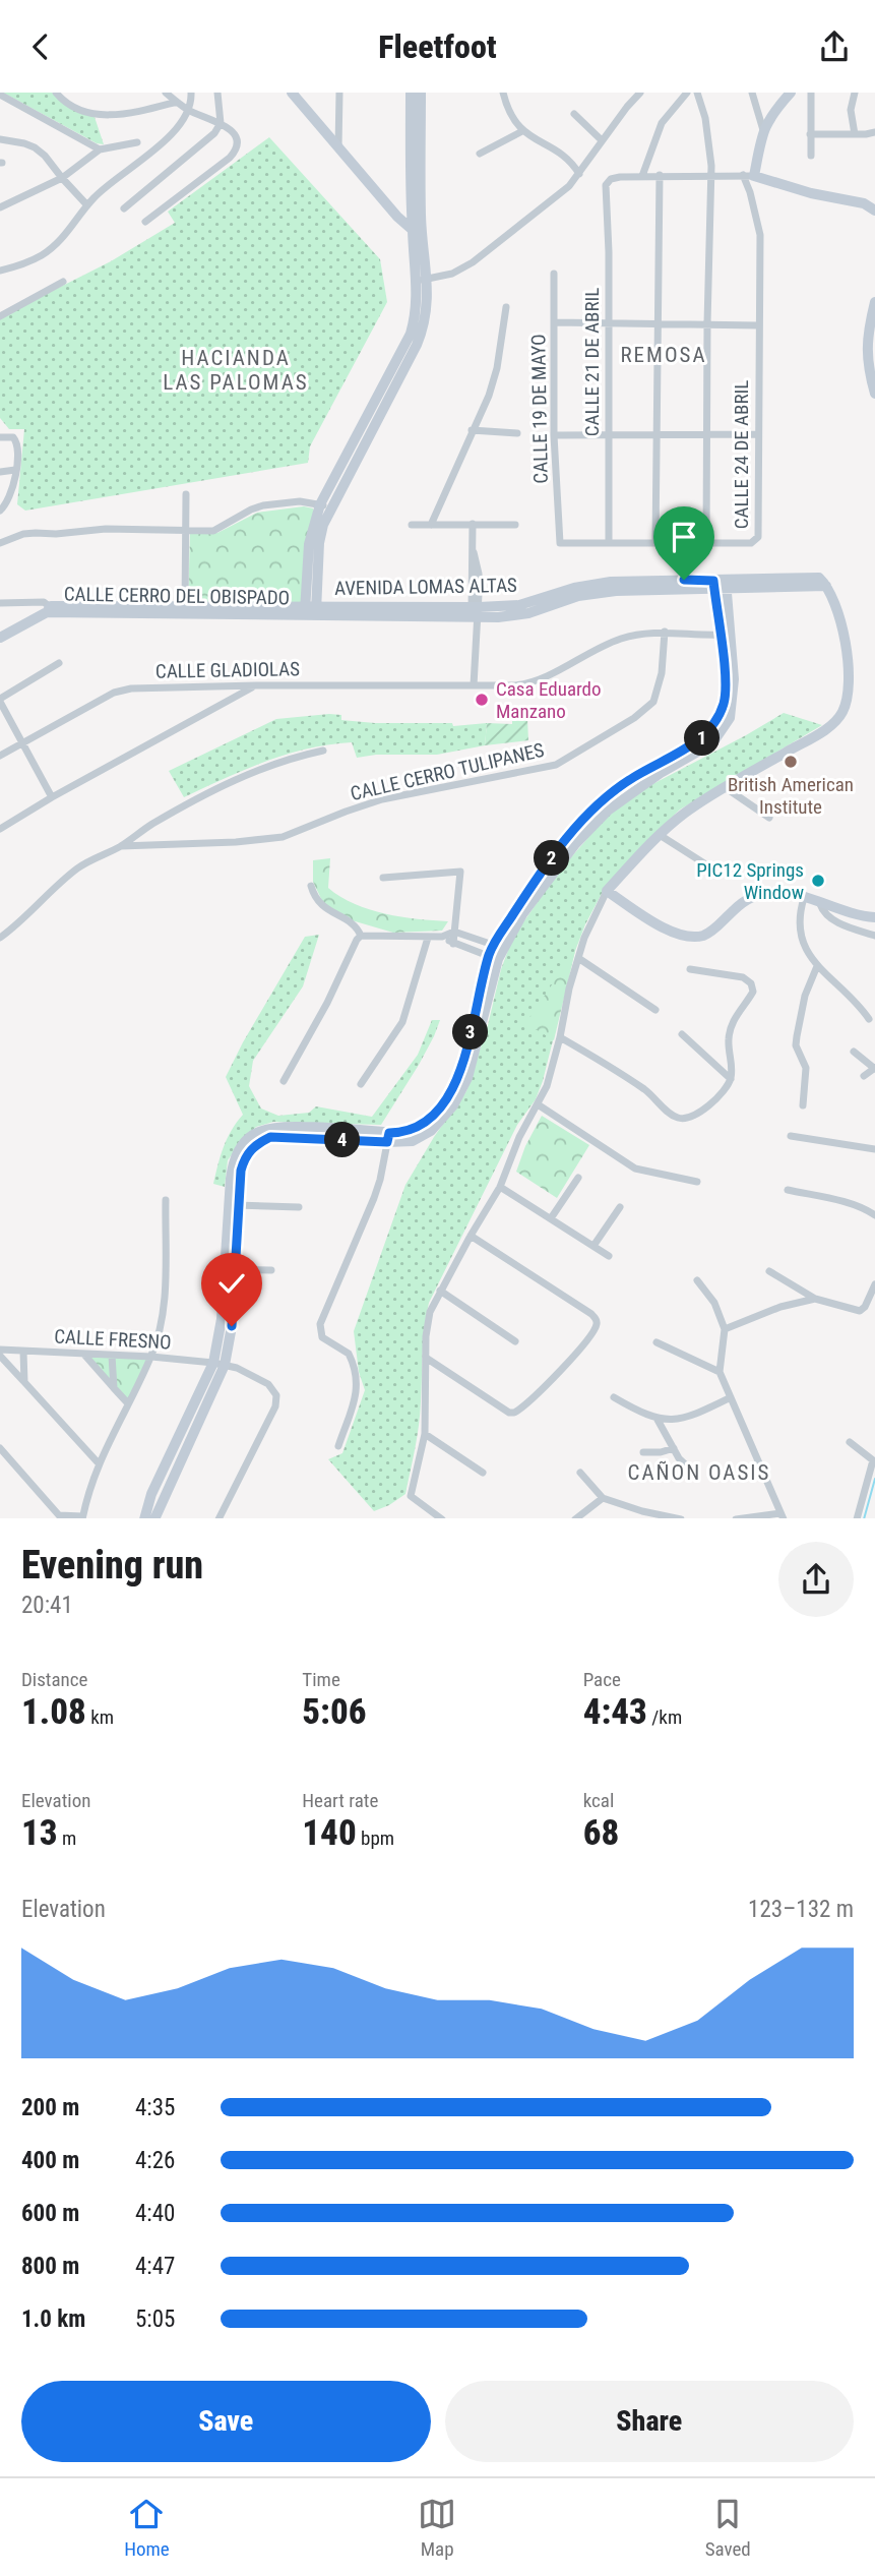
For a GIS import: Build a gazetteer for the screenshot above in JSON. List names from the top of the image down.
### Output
{
  "streets": {
    "main road": ["AVENIDA LOMAS ALTAS", "CALLE CERRO DEL OBISPADO"],
    "street": [
      "CALLE 21 DE ABRIL",
      "CALLE 19 DE MAYO",
      "CALLE 24 DE ABRIL",
      "CALLE GLADIOLAS",
      "CALLE CERRO TULIPANES",
      "CALLE FRESNO"
    ]
  },
  "crossings": [
    ["CALLE 21 DE ABRIL", "CALLE 24 DE ABRIL"],
    ["CALLE 19 DE MAYO", "CALLE 24 DE ABRIL"],
    ["AVENIDA LOMAS ALTAS", "CALLE CERRO DEL OBISPADO"],
    ["CALLE GLADIOLAS", "CALLE CERRO TULIPANES"]
  ],
  "districts": ["REMOSA", "HACIANDA LAS PALOMAS", "CAÑON OASIS"],
  "places": ["Casa Eduardo Manzano", "British American Institute", "PIC12 Springs Window"],
  "page": {
    "header": "Fleetfoot",
    "pins": [
      "1",
      "2",
      "3",
      "4"
    ],
    "heading": ["Evening run", "20:41"],
    "stats": [
      ["Distance", "1.08 km"],
      ["Time", "5:06"],
      ["Pace", "4:43 /km"],
      ["Elevation", "13 m"],
      ["Heart rate", "140 bpm"],
      ["kcal", "68"]
    ],
    "chart": ["Elevation", "123–132 m"],
    "list": [
      {
        "name": "200 m",
        "note": "4:35"
      },
      {
        "name": "400 m",
        "note": "4:26"
      },
      {
        "name": "600 m",
        "note": "4:40"
      },
      {
        "name": "800 m",
        "note": "4:47"
      },
      {
        "name": "1.0 km",
        "note": "5:05"
      }
    ],
    "buttons": ["Save", "Share"],
    "tabs": ["Home", "Map", "Saved"]
  }
}
